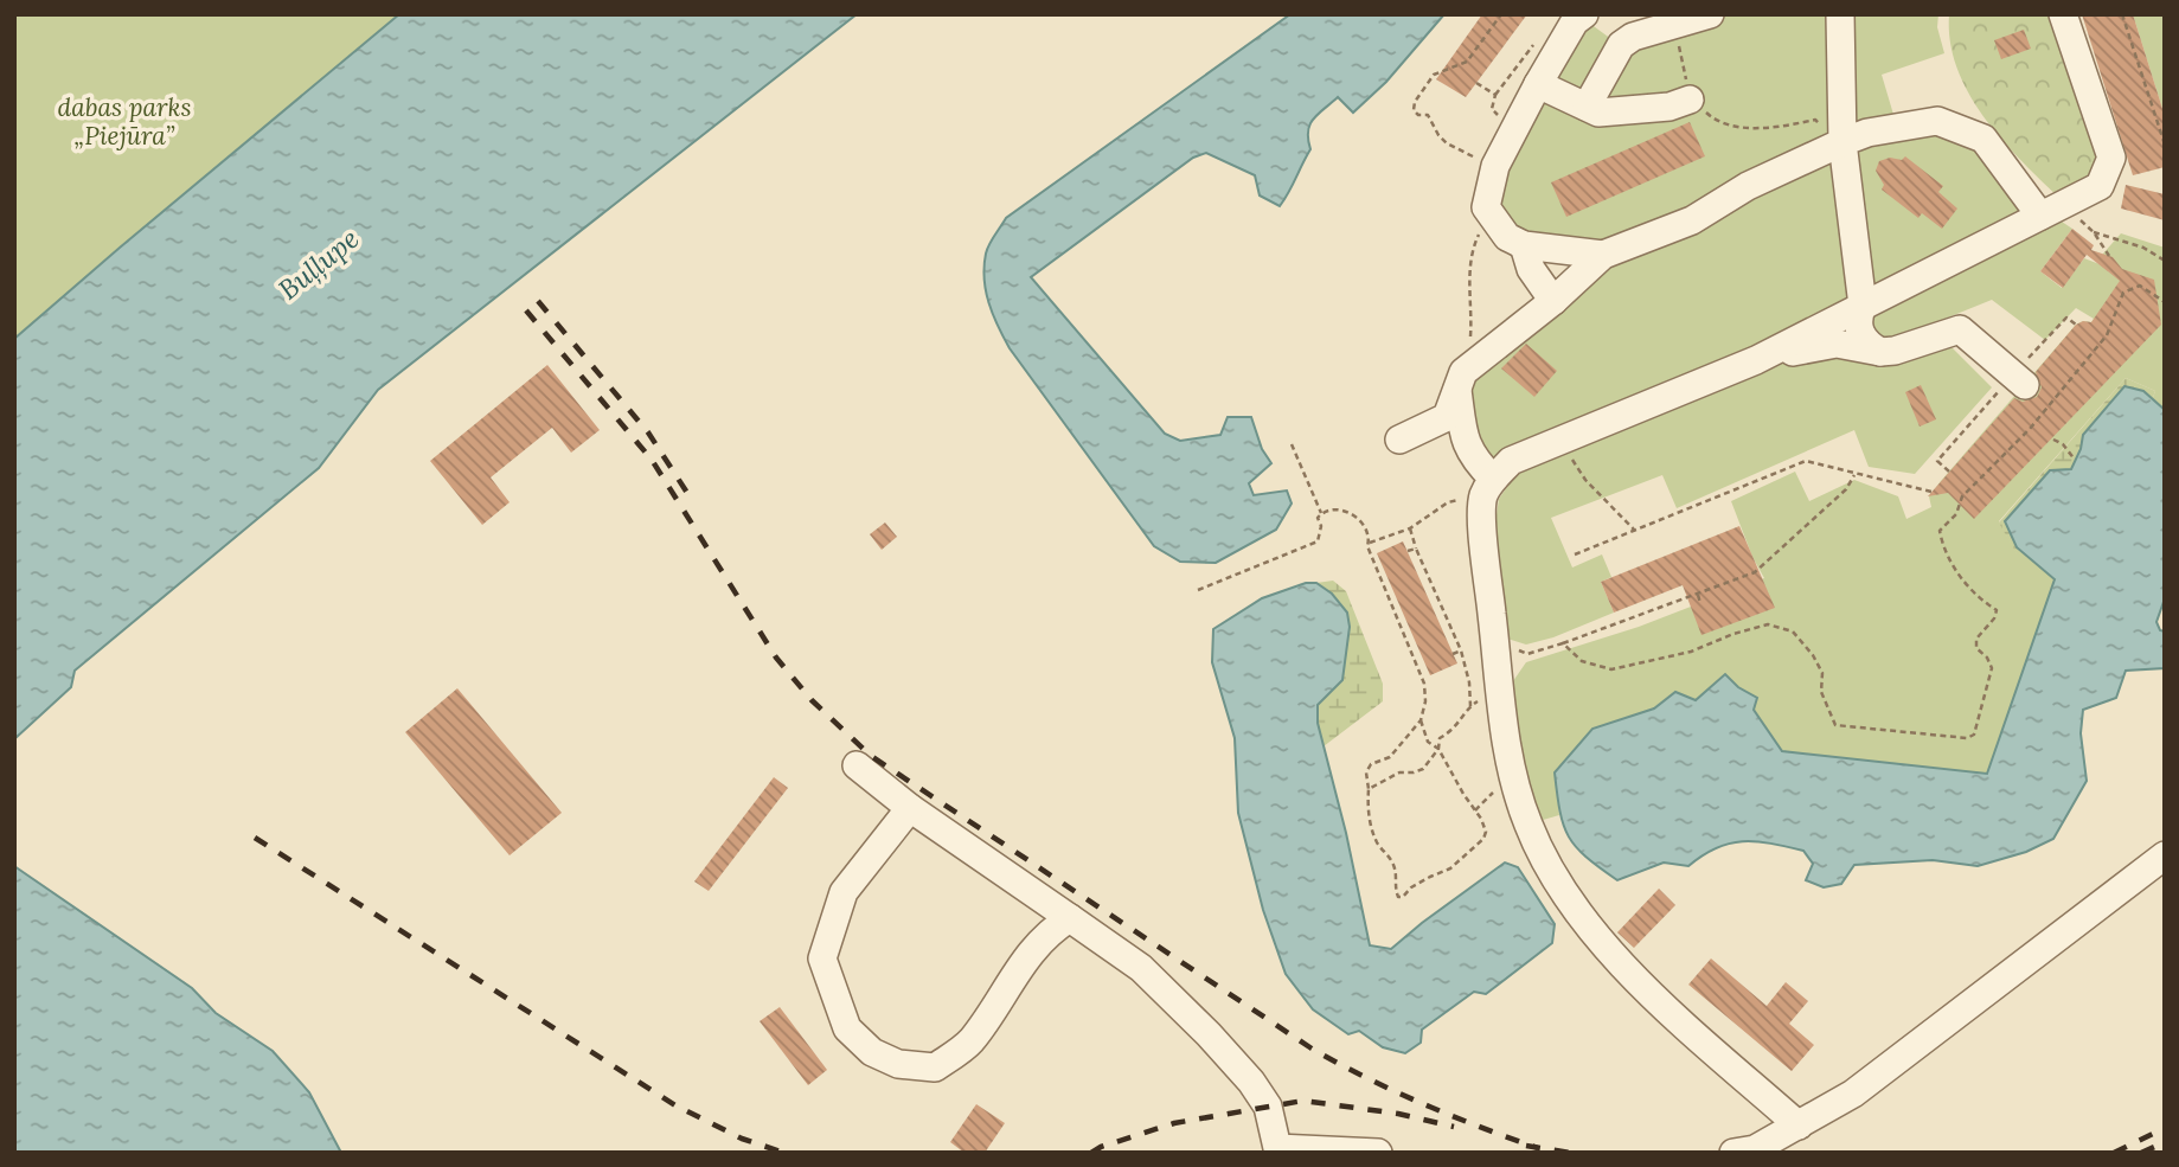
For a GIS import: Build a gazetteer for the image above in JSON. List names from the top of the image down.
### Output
{
  "water": ["Buļļupe"],
  "parks": ["dabas parks „Piejūra”"]
}
